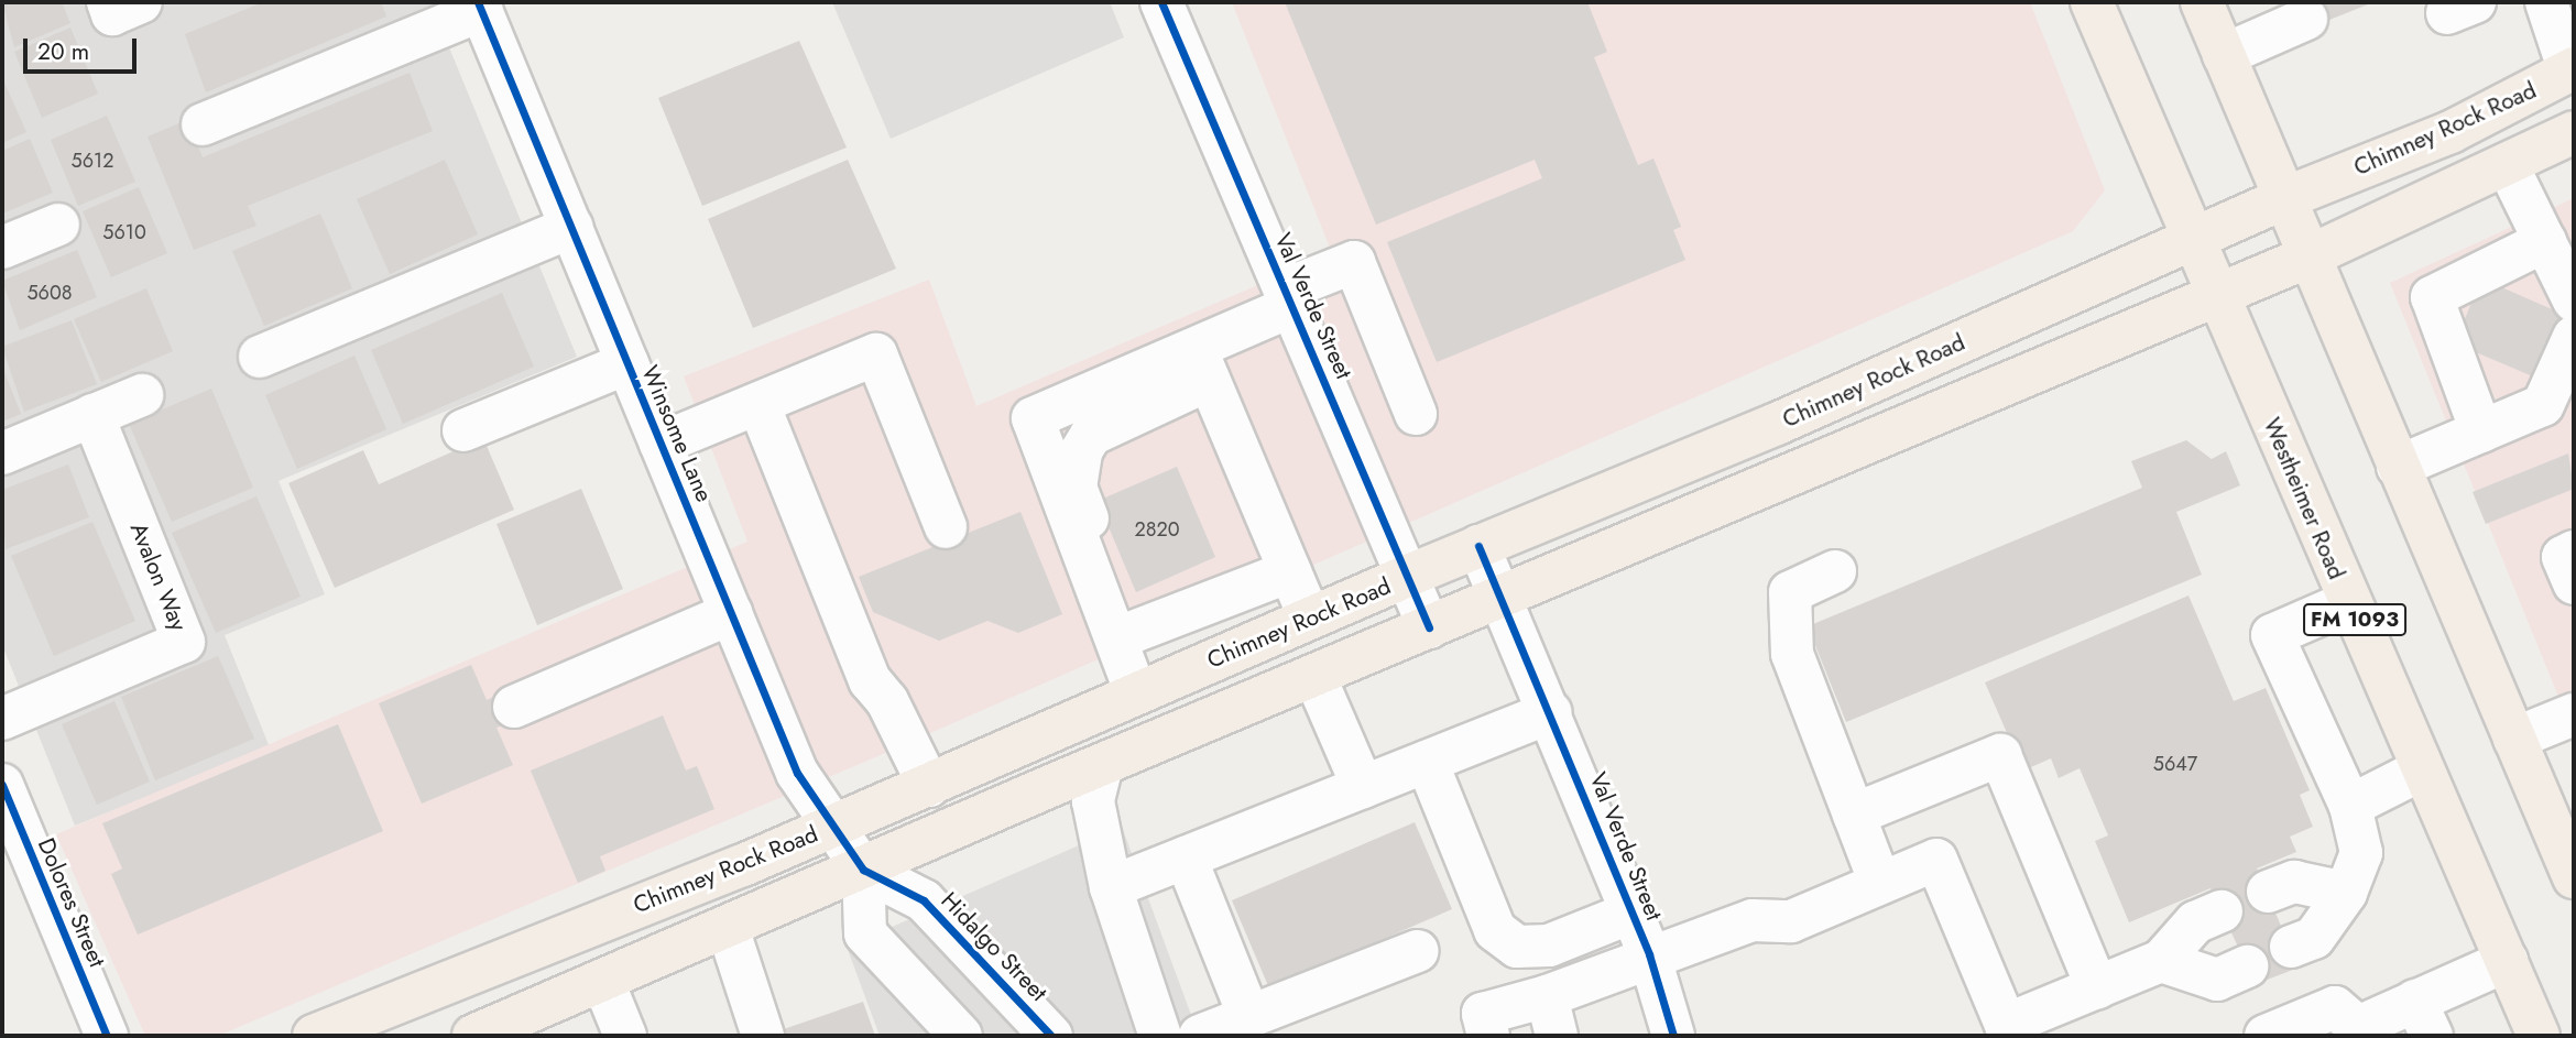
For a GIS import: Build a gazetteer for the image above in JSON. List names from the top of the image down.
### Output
{
  "streets": {
    "main road": ["Chimney Rock Road", "Westheimer Road", "FM 1093"],
    "street": [
      "Val Verde Street",
      "Winsome Lane",
      "Avalon Way",
      "Dolores Street",
      "Hidalgo Street"
    ]
  },
  "crossings": [
    ["Chimney Rock Road", "Val Verde Street"],
    ["Chimney Rock Road", "Winsome Lane"],
    ["Chimney Rock Road", "Westheimer Road"],
    ["Winsome Lane", "Hidalgo Street"]
  ],
  "house_numbers": [
    "5612",
    "5610",
    "5608",
    "2820",
    "5647"
  ],
  "scale_bar": "20 m"
}
